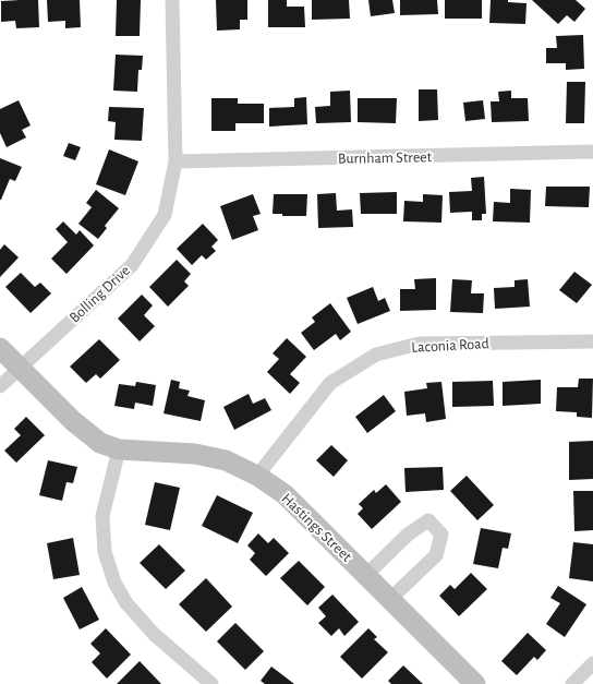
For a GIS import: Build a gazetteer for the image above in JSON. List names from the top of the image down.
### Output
{
  "streets": {
    "street": [
      "Burnham Street",
      "Bolling Drive",
      "Laconia Road",
      "Hastings Street"
    ]
  },
  "crossings": [
    ["Burnham Street", "Bolling Drive"],
    ["Bolling Drive", "Hastings Street"],
    ["Laconia Road", "Hastings Street"]
  ]
}
